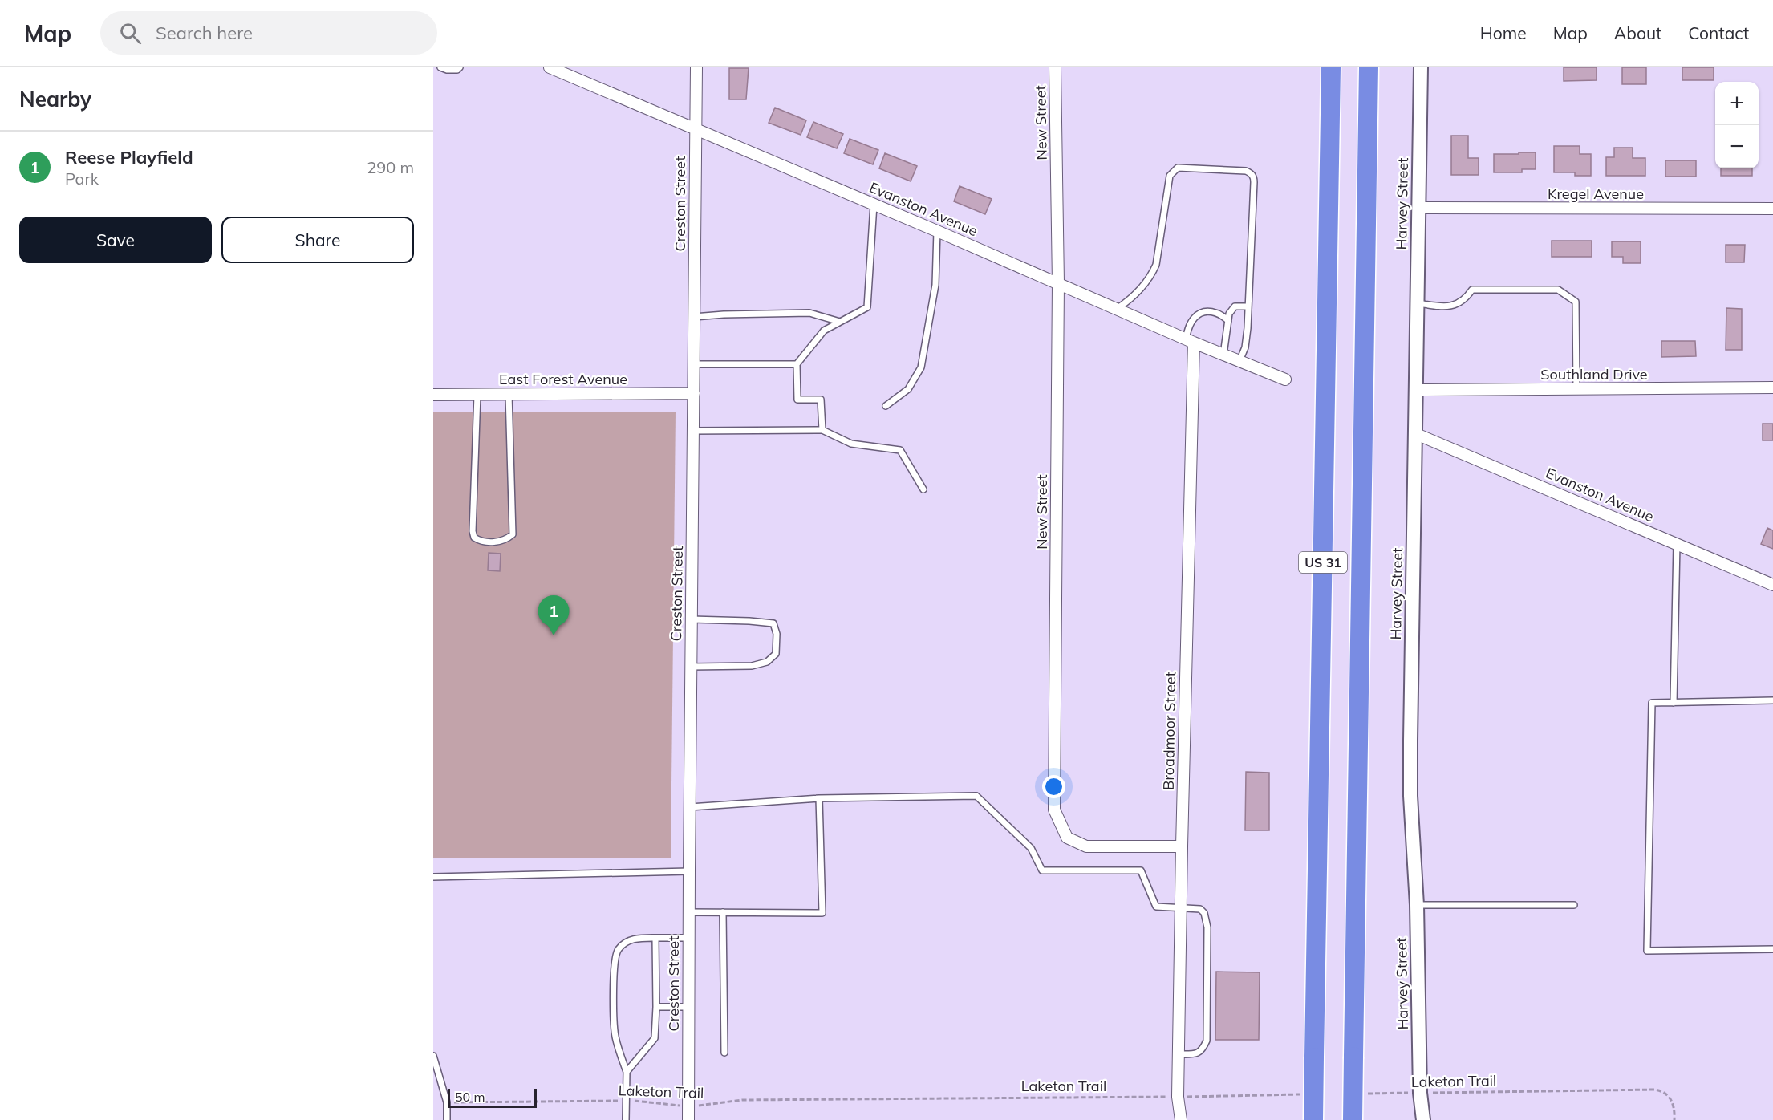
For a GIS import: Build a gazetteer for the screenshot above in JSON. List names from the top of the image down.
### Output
{
  "streets": {
    "highway": ["US 31"],
    "street": [
      "New Street",
      "Kregel Avenue",
      "Creston Street",
      "Harvey Street",
      "Evanston Avenue",
      "Southland Drive",
      "East Forest Avenue",
      "Broadmoor Street"
    ],
    "path": ["Laketon Trail"]
  },
  "crossings": [
    ["New Street", "Evanston Avenue"],
    ["New Street", "Broadmoor Street"],
    ["Kregel Avenue", "Harvey Street"],
    ["Creston Street", "Evanston Avenue"],
    ["Creston Street", "East Forest Avenue"],
    ["Creston Street", "Laketon Trail"],
    ["Harvey Street", "Evanston Avenue"],
    ["Harvey Street", "Southland Drive"],
    ["Harvey Street", "Laketon Trail"],
    ["Evanston Avenue", "Broadmoor Street"],
    ["Broadmoor Street", "Laketon Trail"]
  ],
  "scale_bar": "50 m",
  "page": {
    "header": "Map",
    "search": "Search here",
    "nav": [
      "Home",
      "Map",
      "About",
      "Contact"
    ],
    "heading": "Nearby",
    "map_buttons": ["+", "−"],
    "list": [
      {
        "mark": "1",
        "name": "Reese Playfield",
        "note": "Park",
        "value": "290 m"
      }
    ],
    "buttons": ["Save", "Share"],
    "pins": "1",
    "scale": "50 m"
  }
}
